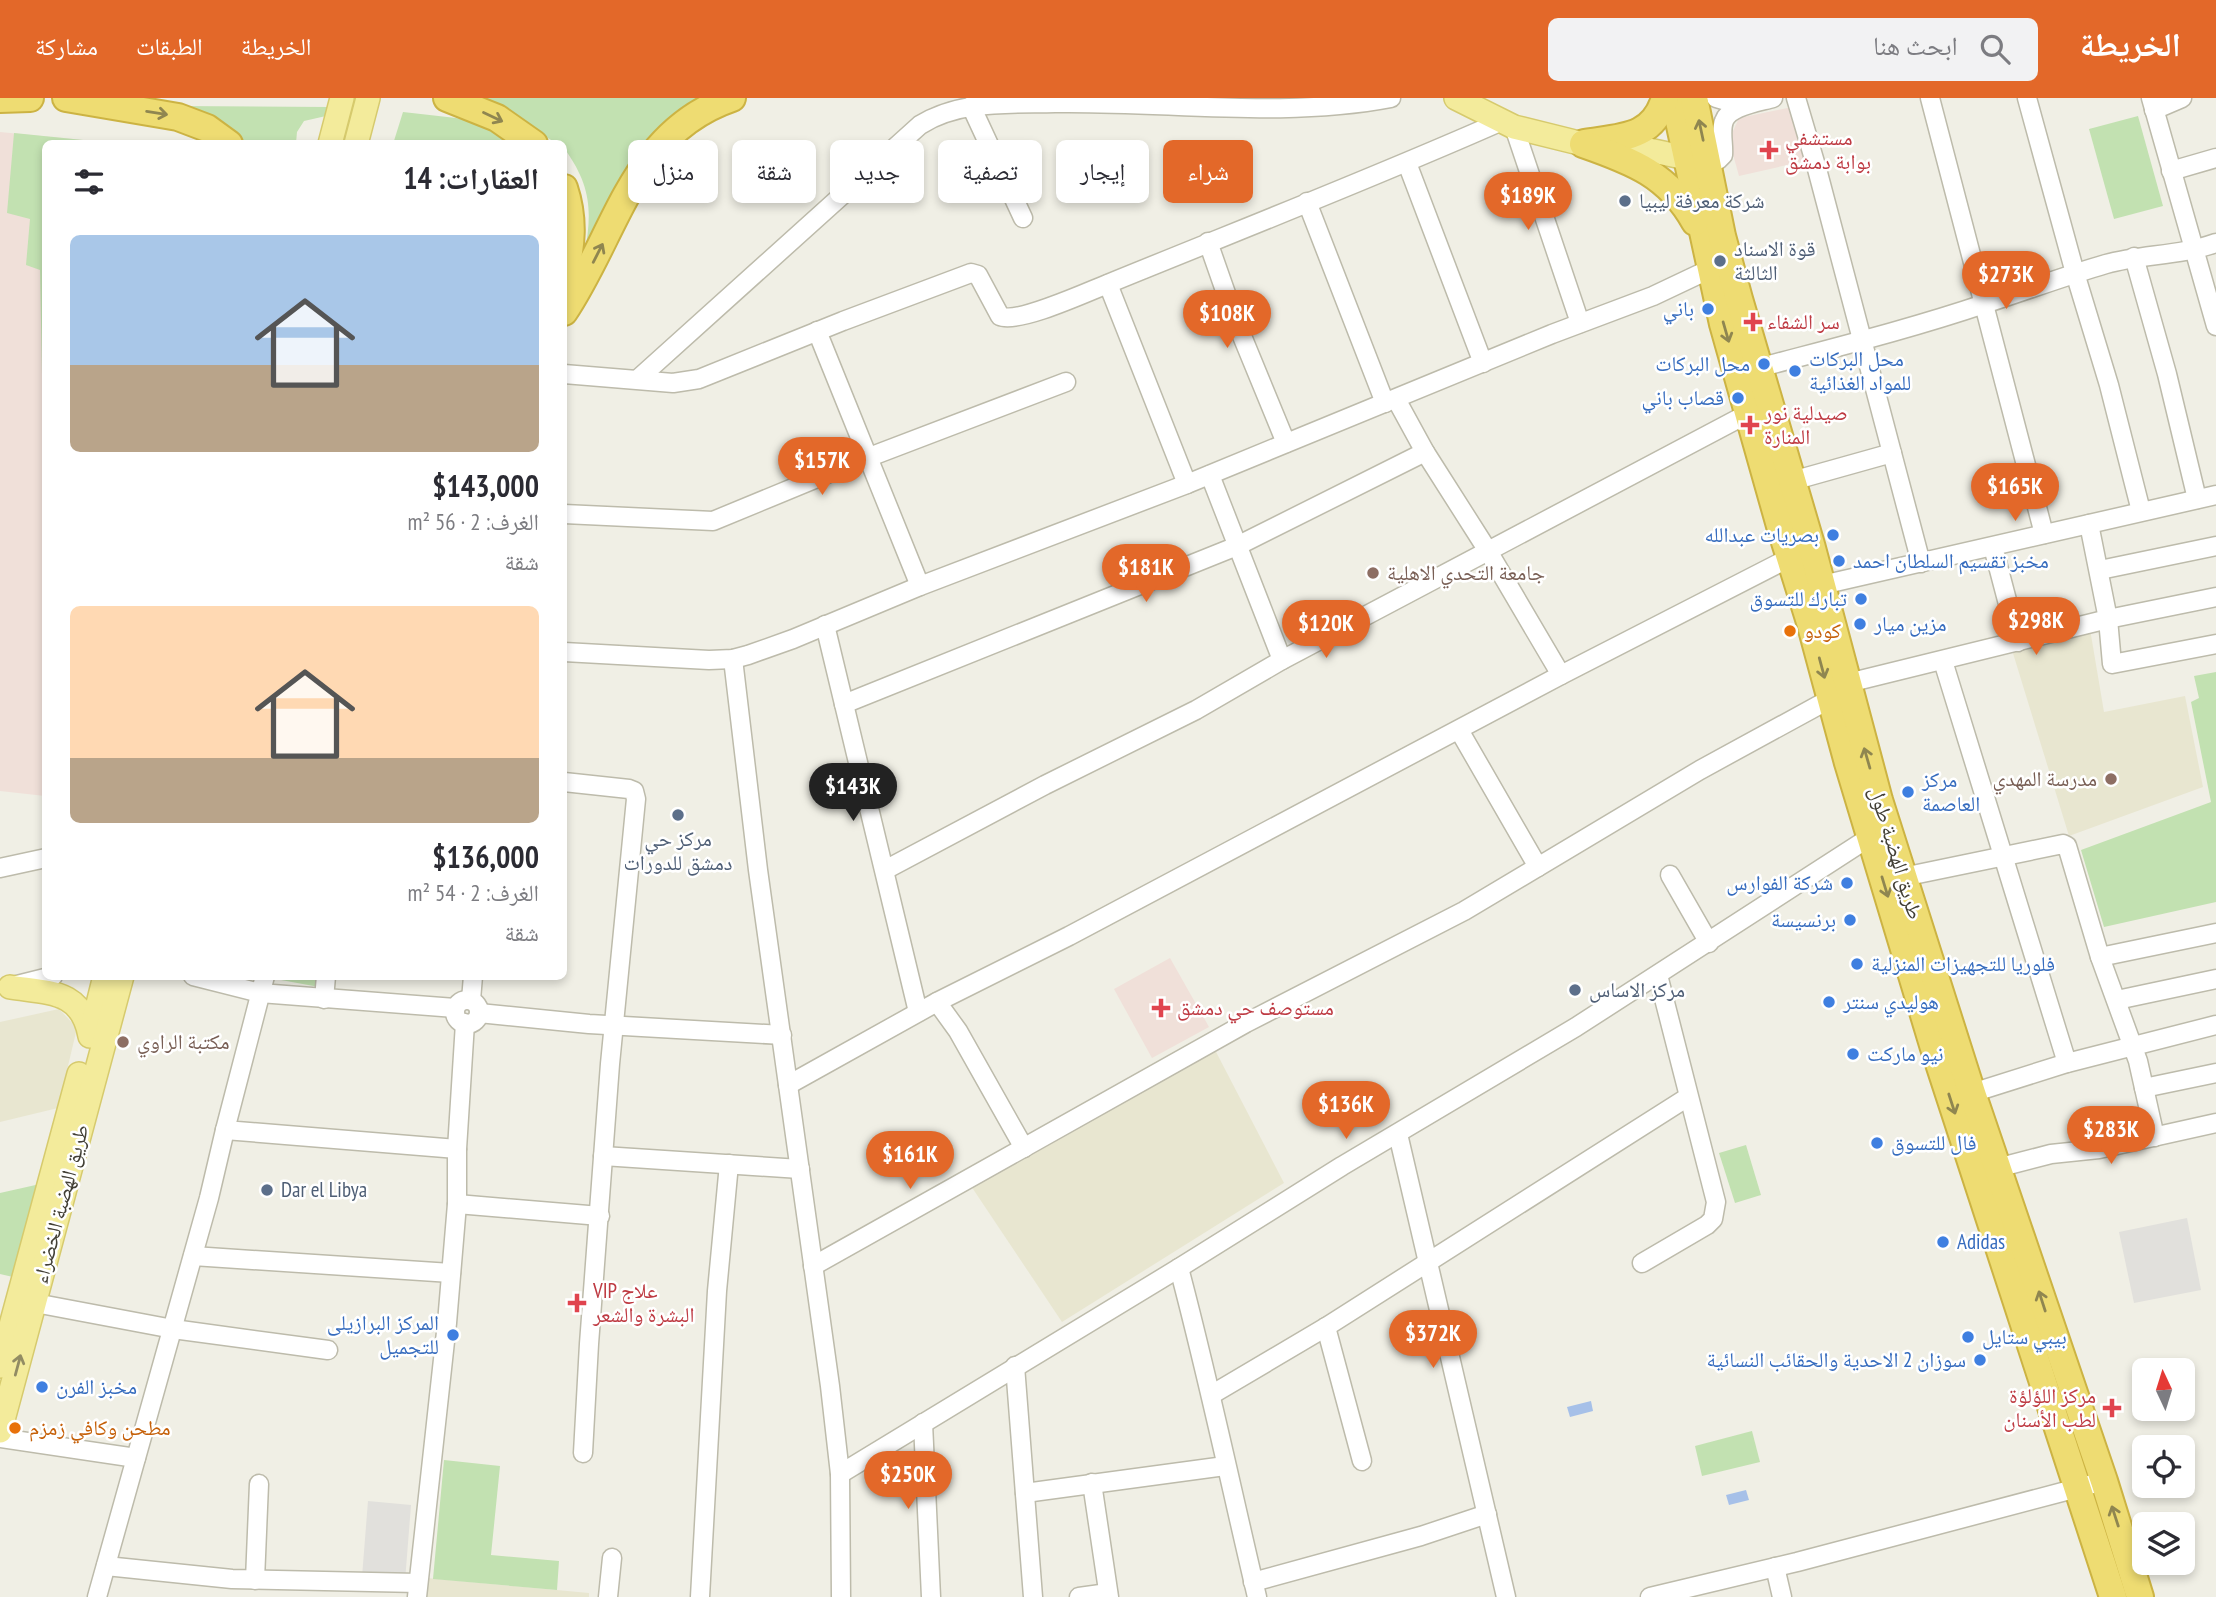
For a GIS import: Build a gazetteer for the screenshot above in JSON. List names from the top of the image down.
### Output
{
  "streets": {
    "highway": ["طريق الهضبة طول"],
    "main road": ["طريق الهضبة الخضراء"]
  },
  "places": {
    "health": [
      "مستشفي بوابة دمشق",
      "سر الشفاء",
      "صيدلية نور المنارة",
      "مستوصف حي دمشق",
      "VIP علاج البشرة والشعر",
      "مركز اللؤلؤة لطب الأسنان"
    ],
    "other": [
      "شركة معرفة ليبيا",
      "قوة الاسناد الثالثة",
      "باني",
      "محل البركات",
      "محل البركات للمواد الغذائية",
      "قصاب باني",
      "بصريات عبدالله",
      "مخبز تقسيم السلطان احمد",
      "جامعة التحدي الاهلية",
      "تبارك للتسوق",
      "مزين ميار",
      "كودو",
      "مدرسة المهدي",
      "مركز العاصمة",
      "مركز حي دمشق للدورات",
      "شركة الفوارس",
      "برنسيسة",
      "فلوريا للتجهيزات المنزلية",
      "مركز الاساس",
      "هوليدي سنتر",
      "مكتبة الراوي",
      "نيو ماركت",
      "فال للتسوق",
      "Dar el Libya",
      "Adidas",
      "المركز البرازيلى للتجميل",
      "بيبي ستايل",
      "سوزان 2 الاحدية والحقائب النسائية",
      "مخبز الفرن",
      "مطحن وكافي زمزم"
    ]
  },
  "north": "top",
  "page": {
    "header": "الخريطة",
    "search": "ابحث هنا",
    "nav": ["الخريطة", "الطبقات", "مشاركة"],
    "chip": [
      "شراء",
      "إيجار",
      "تصفية",
      "جديد",
      "شقة",
      "منزل"
    ],
    "heading": "العقارات: 14",
    "price": [
      "$189K",
      "$273K",
      "$108K",
      "$157K",
      "$165K",
      "$181K",
      "$298K",
      "$120K",
      "$143K",
      "$136K",
      "$283K",
      "$161K",
      "$372K",
      "$250K"
    ],
    "list": [
      {
        "name": "$143,000",
        "note": "الغرف: 2 · 56 m² · شقة"
      },
      {
        "name": "$136,000",
        "note": "الغرف: 2 · 54 m² · شقة"
      }
    ]
  }
}
